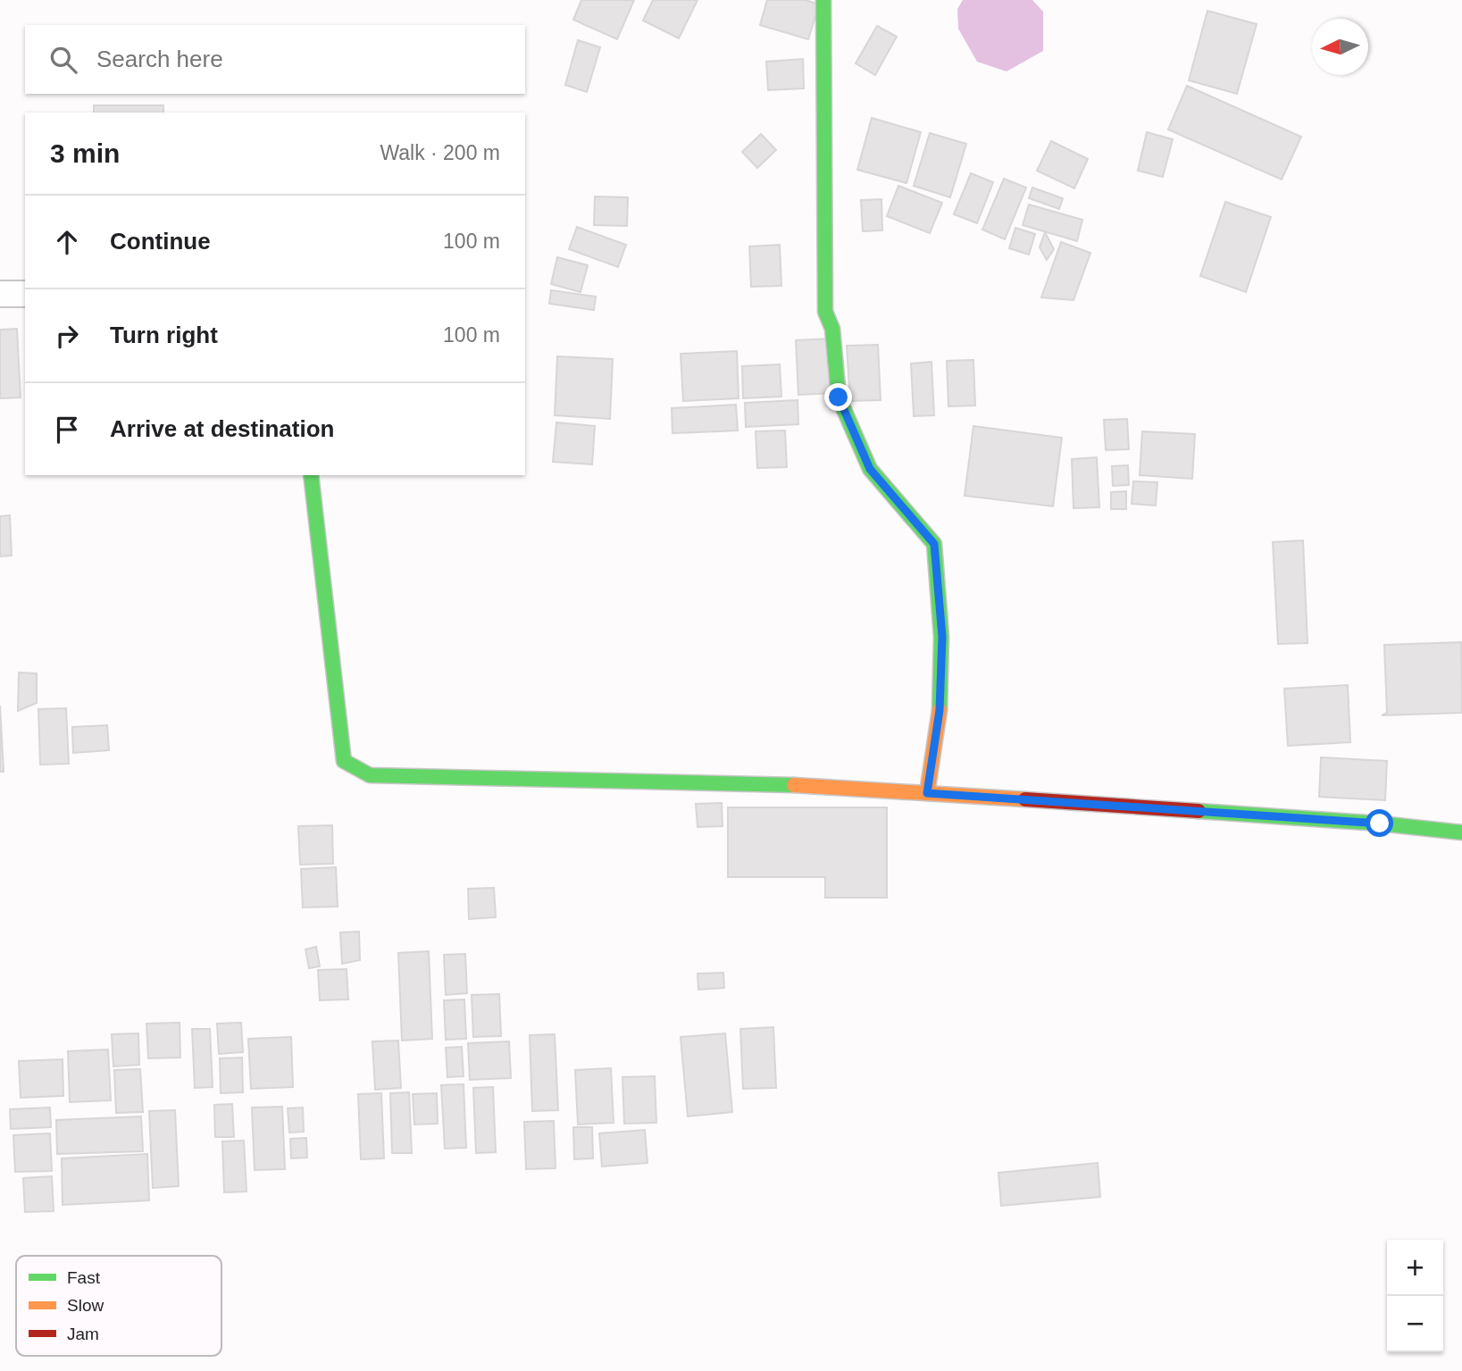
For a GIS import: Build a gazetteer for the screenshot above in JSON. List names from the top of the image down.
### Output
{
  "legend": ["Fast", "Slow", "Jam"],
  "north": "left",
  "page": {
    "search": "Search here",
    "heading": ["3 min", "Walk · 200 m"],
    "list": [
      ["Continue", "100 m"],
      ["Turn right", "100 m"],
      "Arrive at destination"
    ],
    "map_buttons": ["+", "−"]
  }
}
